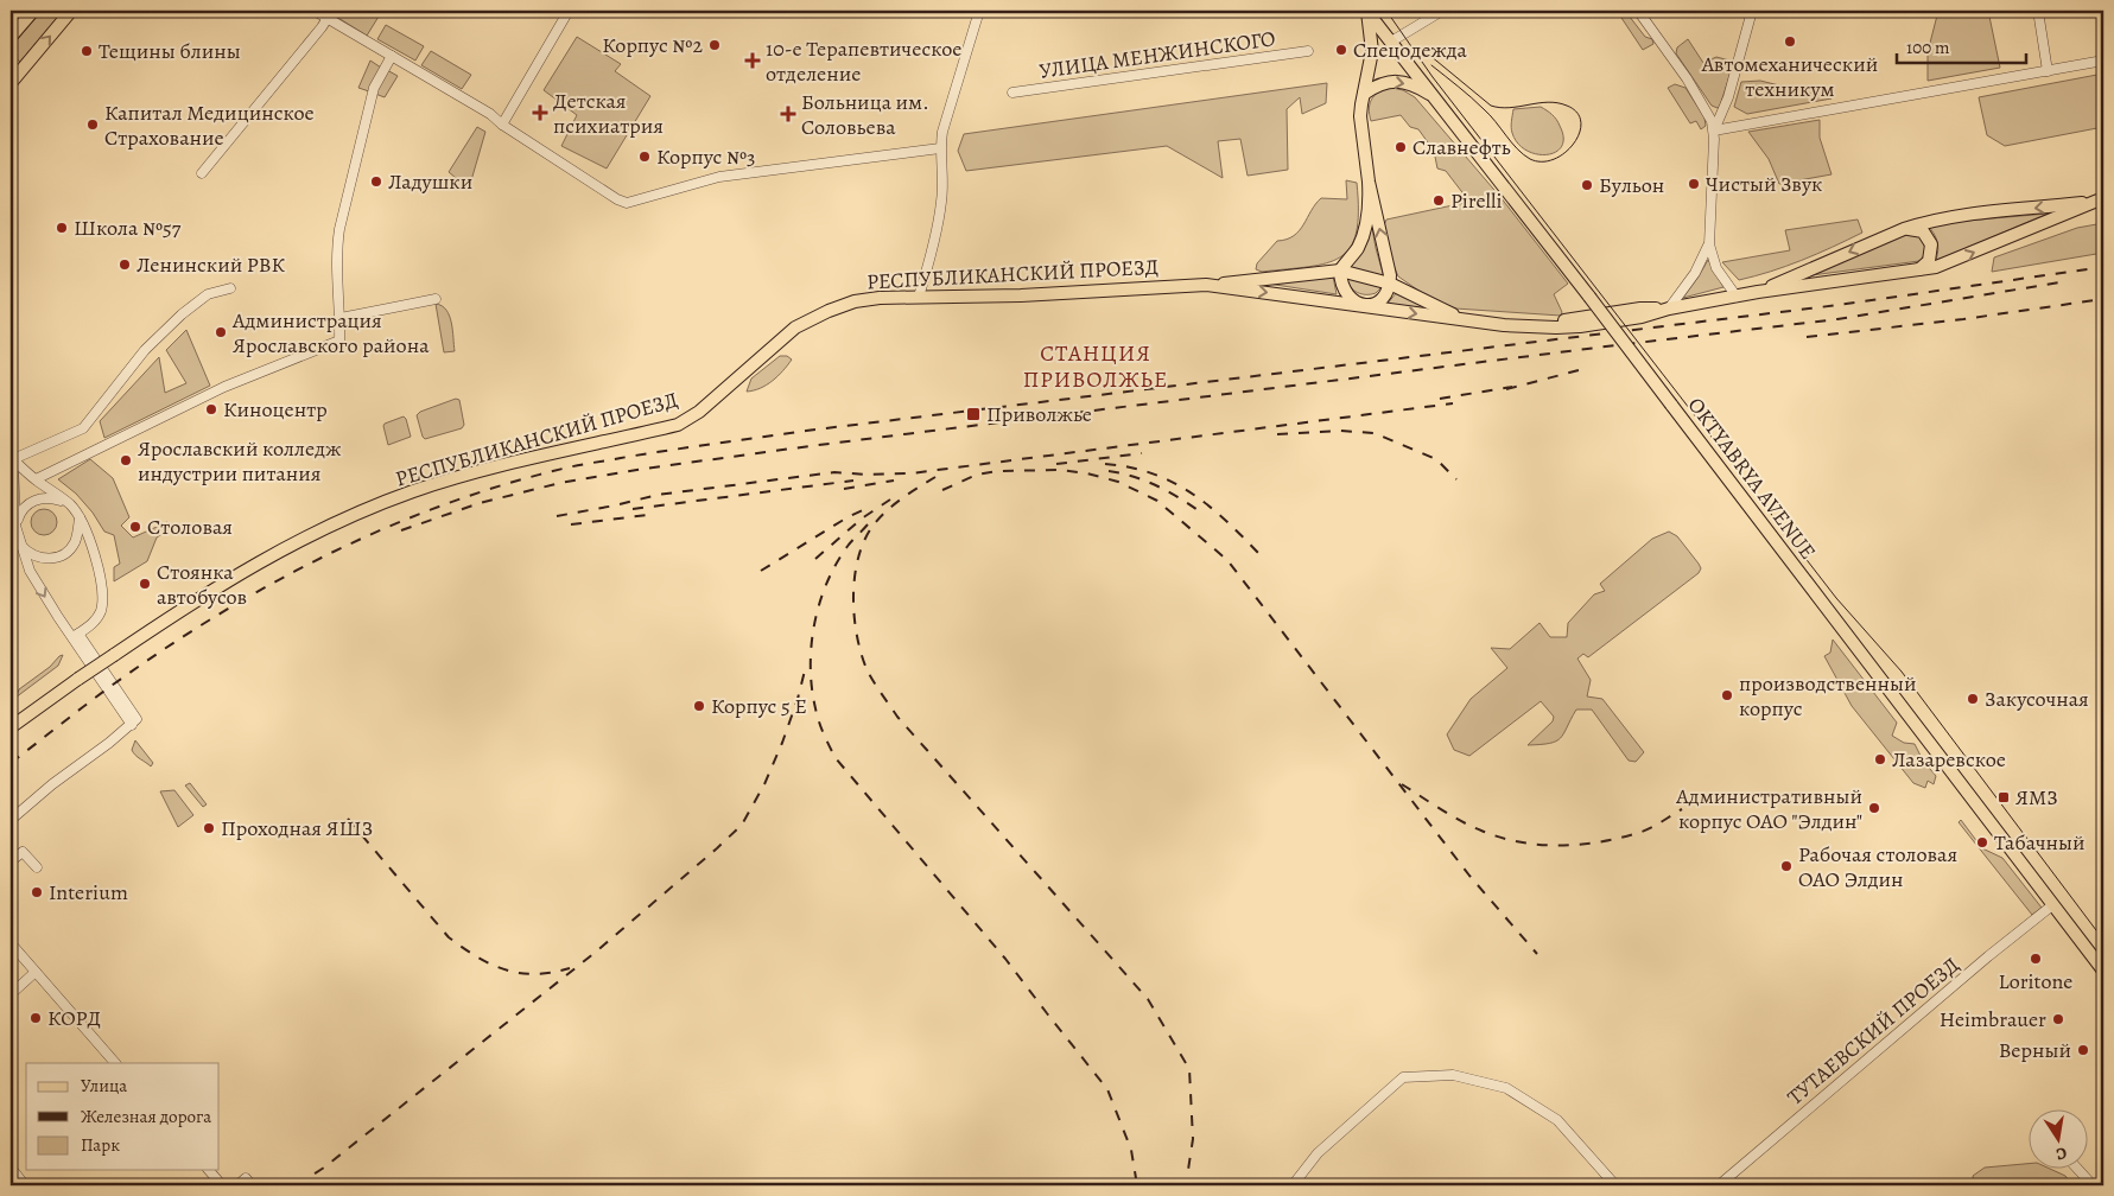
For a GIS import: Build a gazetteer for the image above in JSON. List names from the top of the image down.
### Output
{
  "streets": {
    "main road": ["РЕСПУБЛИКАНСКИЙ ПРОЕЗД", "OKTYABRYA AVENUE"],
    "street": ["УЛИЦА МЕНЖИНСКОГО", "ТУТАЕВСКИЙ ПРОЕЗД"]
  },
  "crossings": [
    ["OKTYABRYA AVENUE", "ТУТАЕВСКИЙ ПРОЕЗД"]
  ],
  "districts": ["СТАНЦИЯ ПРИВОЛЖЬЕ"],
  "places": {
    "other": [
      "Автомеханический техникум",
      "Корпус №2",
      "Спецодежда",
      "Тещины блины",
      "Капитал Медицинское Страхование",
      "Славнефть",
      "Корпус №3",
      "Ладушки",
      "Чистый Звук",
      "Бульон",
      "Pirelli",
      "Школа №57",
      "Ленинский РВК",
      "Администрация Ярославского района",
      "Киноцентр",
      "Ярославский колледж индустрии питания",
      "Столовая",
      "Стоянка автобусов",
      "производственный корпус",
      "Закусочная",
      "Корпус 5 E",
      "Лазаревское",
      "Административный корпус ОАО \"Элдин\"",
      "Проходная ЯШЗ",
      "Табачный",
      "Рабочая столовая ОАО Элдин",
      "Interium",
      "Loritone",
      "КОРД",
      "Heimbrauer",
      "Верный"
    ],
    "health": ["10-е Терапевтическое отделение", "Детская психиатрия", "Больница им. Соловьева"],
    "transit": ["Приволжье", "ЯМЗ"]
  },
  "legend": ["Улица", "Железная дорога", "Парк"],
  "scale_bar": "100 m",
  "north": "bottom"
}
